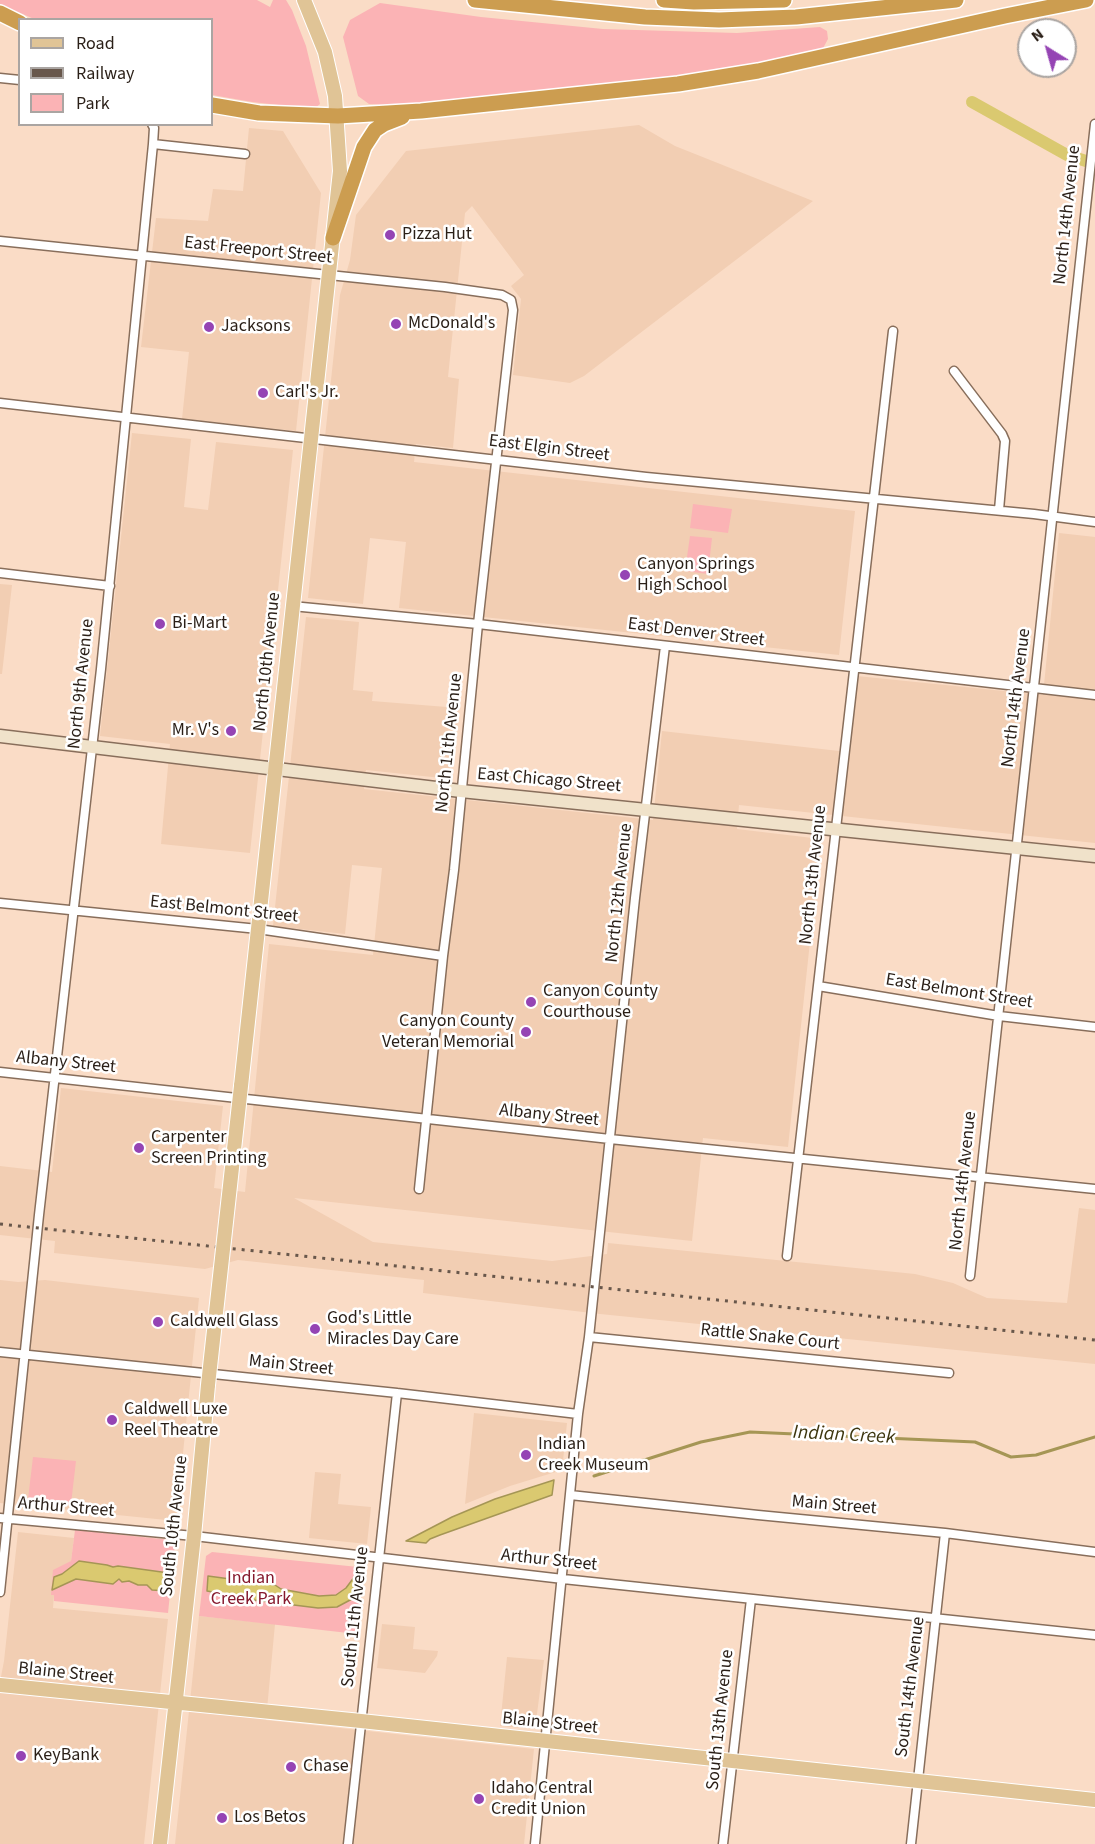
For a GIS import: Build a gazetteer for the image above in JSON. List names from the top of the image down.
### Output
{
  "streets": {
    "main road": ["North 10th Avenue", "South 10th Avenue", "Blaine Street"],
    "street": [
      "North 14th Avenue",
      "East Freeport Street",
      "East Elgin Street",
      "East Denver Street",
      "North 9th Avenue",
      "North 11th Avenue",
      "East Chicago Street",
      "North 13th Avenue",
      "North 12th Avenue",
      "East Belmont Street",
      "Albany Street",
      "Rattle Snake Court",
      "Main Street",
      "Arthur Street",
      "South 11th Avenue",
      "South 14th Avenue",
      "South 13th Avenue"
    ]
  },
  "crossings": [
    ["North 14th Avenue", "East Elgin Street"],
    ["North 14th Avenue", "East Denver Street"],
    ["North 14th Avenue", "East Chicago Street"],
    ["North 14th Avenue", "East Belmont Street"],
    ["North 14th Avenue", "Albany Street"],
    ["East Freeport Street", "North 10th Avenue"],
    ["East Freeport Street", "North 9th Avenue"],
    ["East Freeport Street", "North 11th Avenue"],
    ["East Elgin Street", "North 10th Avenue"],
    ["East Elgin Street", "North 9th Avenue"],
    ["East Elgin Street", "North 11th Avenue"],
    ["East Elgin Street", "North 13th Avenue"],
    ["East Denver Street", "North 10th Avenue"],
    ["East Denver Street", "North 11th Avenue"],
    ["East Denver Street", "North 13th Avenue"],
    ["East Denver Street", "North 12th Avenue"],
    ["North 10th Avenue", "East Chicago Street"],
    ["North 10th Avenue", "East Belmont Street"],
    ["North 10th Avenue", "South 10th Avenue"],
    ["North 9th Avenue", "East Chicago Street"],
    ["North 9th Avenue", "East Belmont Street"],
    ["North 9th Avenue", "Albany Street"],
    ["North 9th Avenue", "Main Street"],
    ["North 9th Avenue", "Arthur Street"],
    ["North 11th Avenue", "East Chicago Street"],
    ["North 11th Avenue", "East Belmont Street"],
    ["North 11th Avenue", "Albany Street"],
    ["East Chicago Street", "North 13th Avenue"],
    ["East Chicago Street", "North 12th Avenue"],
    ["North 13th Avenue", "East Belmont Street"],
    ["North 13th Avenue", "Albany Street"],
    ["North 12th Avenue", "Albany Street"],
    ["North 12th Avenue", "Rattle Snake Court"],
    ["North 12th Avenue", "Main Street"],
    ["North 12th Avenue", "Arthur Street"],
    ["North 12th Avenue", "Blaine Street"],
    ["Main Street", "South 10th Avenue"],
    ["Main Street", "South 11th Avenue"],
    ["Main Street", "South 14th Avenue"],
    ["Arthur Street", "South 10th Avenue"],
    ["Arthur Street", "South 11th Avenue"],
    ["Arthur Street", "South 14th Avenue"],
    ["Arthur Street", "South 13th Avenue"],
    ["South 10th Avenue", "Blaine Street"],
    ["South 11th Avenue", "Blaine Street"],
    ["Blaine Street", "South 14th Avenue"],
    ["Blaine Street", "South 13th Avenue"]
  ],
  "water": ["Indian Creek"],
  "parks": ["Indian Creek Park"],
  "places": [
    "Pizza Hut",
    "McDonald's",
    "Jacksons",
    "Carl's Jr.",
    "Canyon Springs High School",
    "Bi-Mart",
    "Mr. V's",
    "Canyon County Courthouse",
    "Canyon County Veteran Memorial",
    "Carpenter Screen Printing",
    "Caldwell Glass",
    "God's Little Miracles Day Care",
    "Caldwell Luxe Reel Theatre",
    "Indian Creek Museum",
    "KeyBank",
    "Chase",
    "Idaho Central Credit Union",
    "Los Betos"
  ],
  "legend": ["Road", "Railway", "Park"],
  "north": "top left"
}
